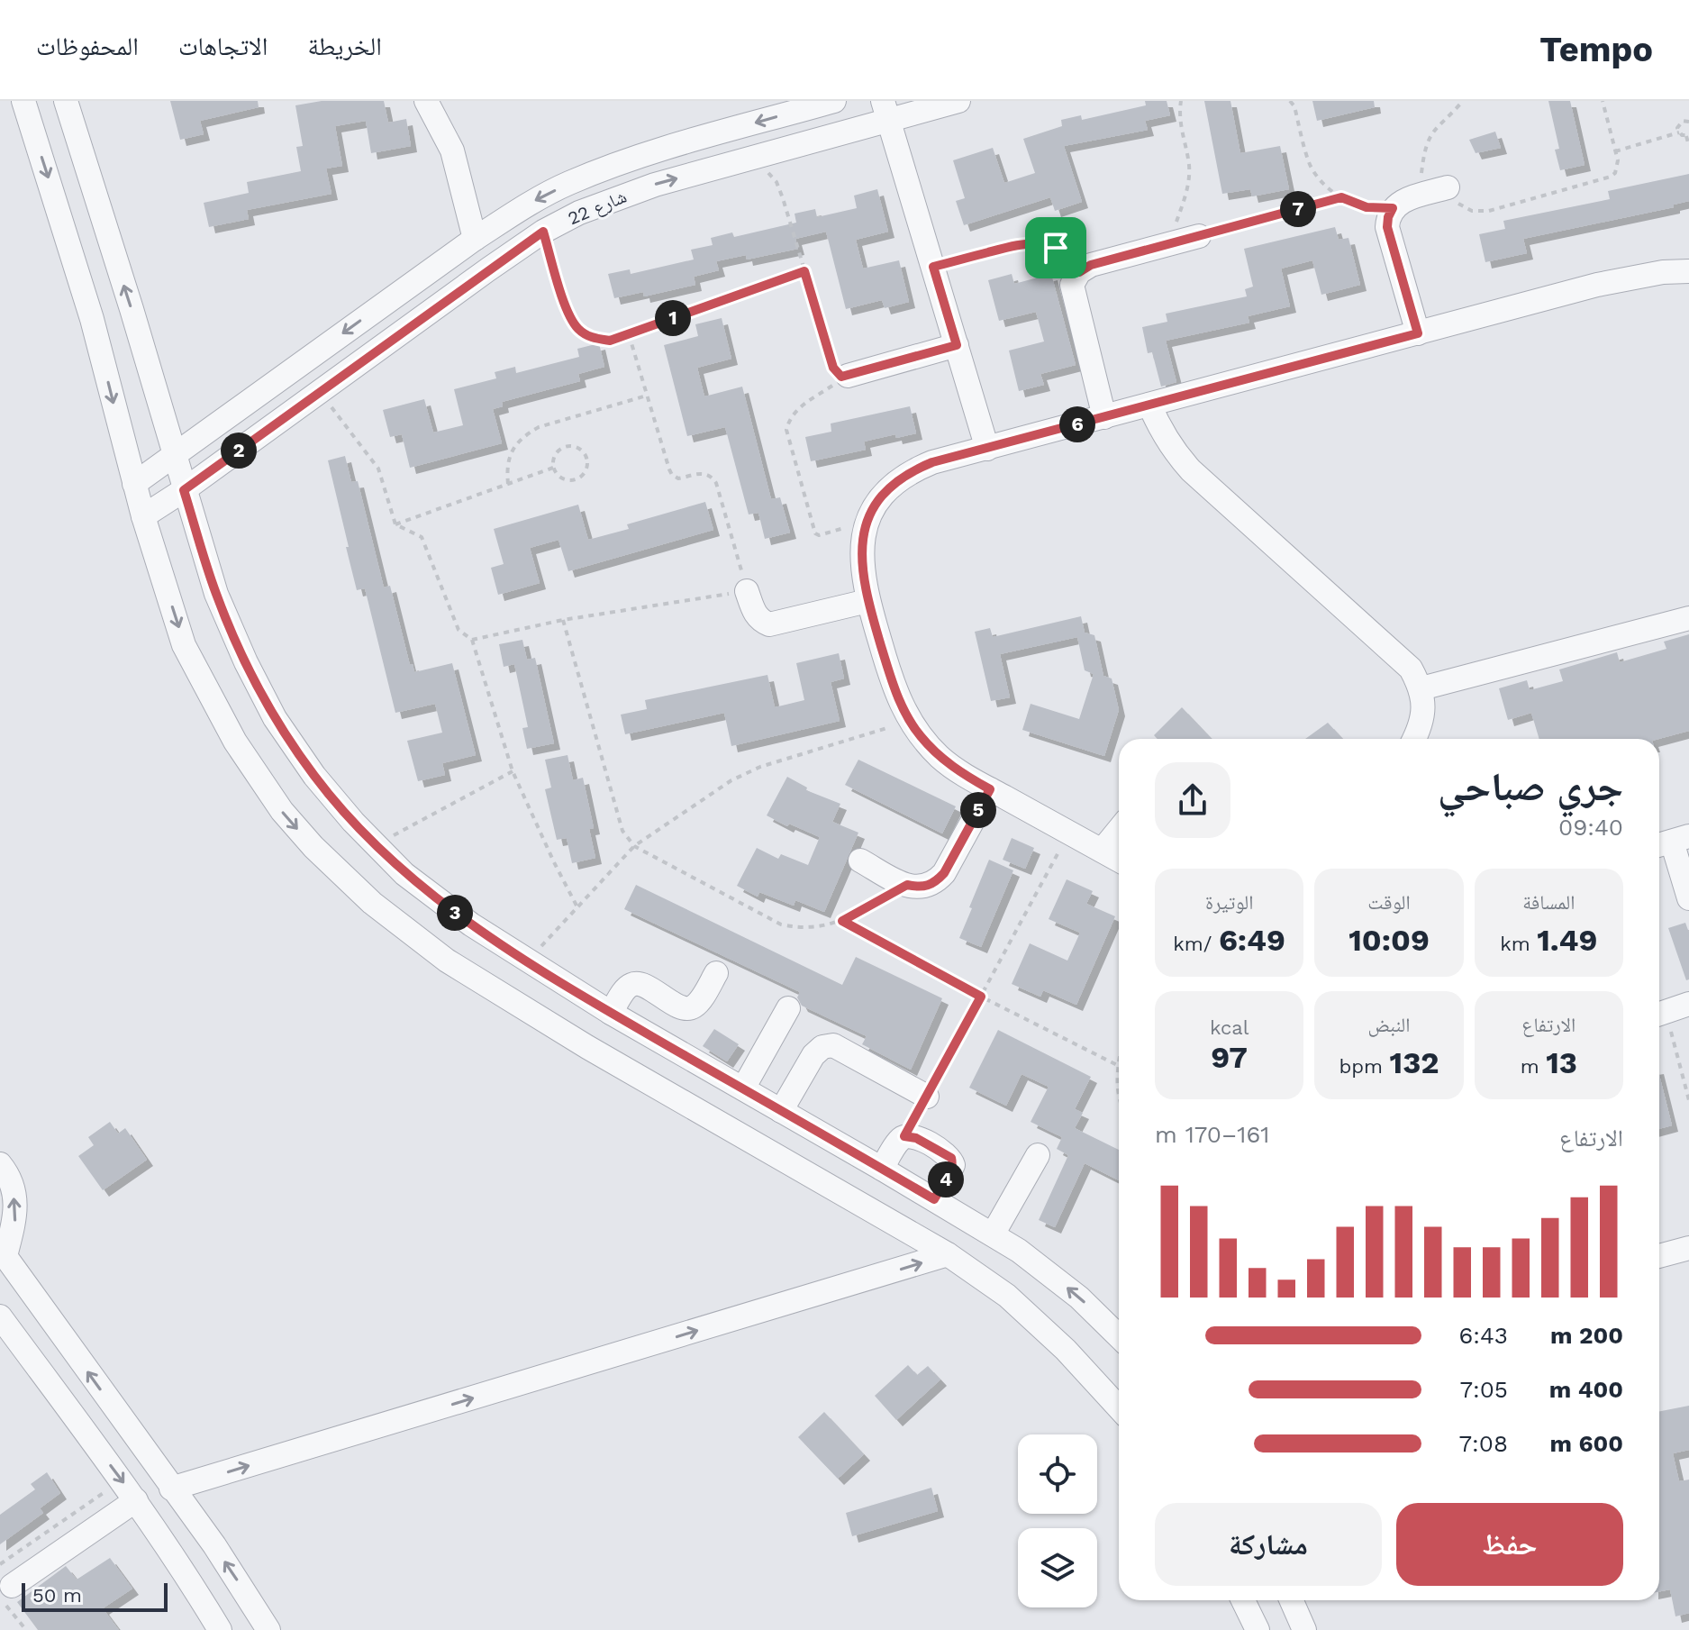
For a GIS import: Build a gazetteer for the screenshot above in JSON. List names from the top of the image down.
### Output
{
  "streets": {
    "street": ["شارع 22"]
  },
  "scale_bar": "50 m",
  "page": {
    "header": "Tempo",
    "nav": ["الخريطة", "الاتجاهات", "المحفوظات"],
    "pins": [
      "7",
      "1",
      "6",
      "2",
      "5",
      "3",
      "4"
    ],
    "heading": ["جري صباحي", "09:40"],
    "stats": [
      ["المسافة", "1.49 km"],
      ["الوقت", "10:09"],
      ["الوتيرة", "6:49 /km"],
      ["الارتفاع", "13 m"],
      ["النبض", "132 bpm"],
      ["kcal", "97"]
    ],
    "chart": ["الارتفاع", "161–170 m"],
    "list": [
      {
        "name": "200 m",
        "note": "6:43"
      },
      {
        "name": "400 m",
        "note": "7:05"
      },
      {
        "name": "600 m",
        "note": "7:08"
      }
    ],
    "buttons": ["حفظ", "مشاركة"],
    "scale": "50 m"
  }
}
